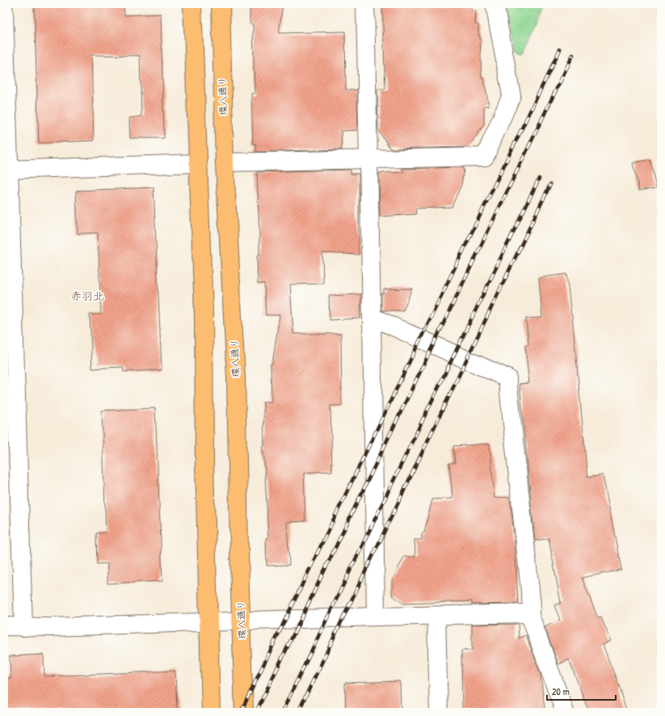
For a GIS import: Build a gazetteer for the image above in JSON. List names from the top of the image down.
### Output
{
  "streets": {
    "main road": ["環八通り"]
  },
  "districts": ["赤羽北"],
  "scale_bar": "20 m"
}
